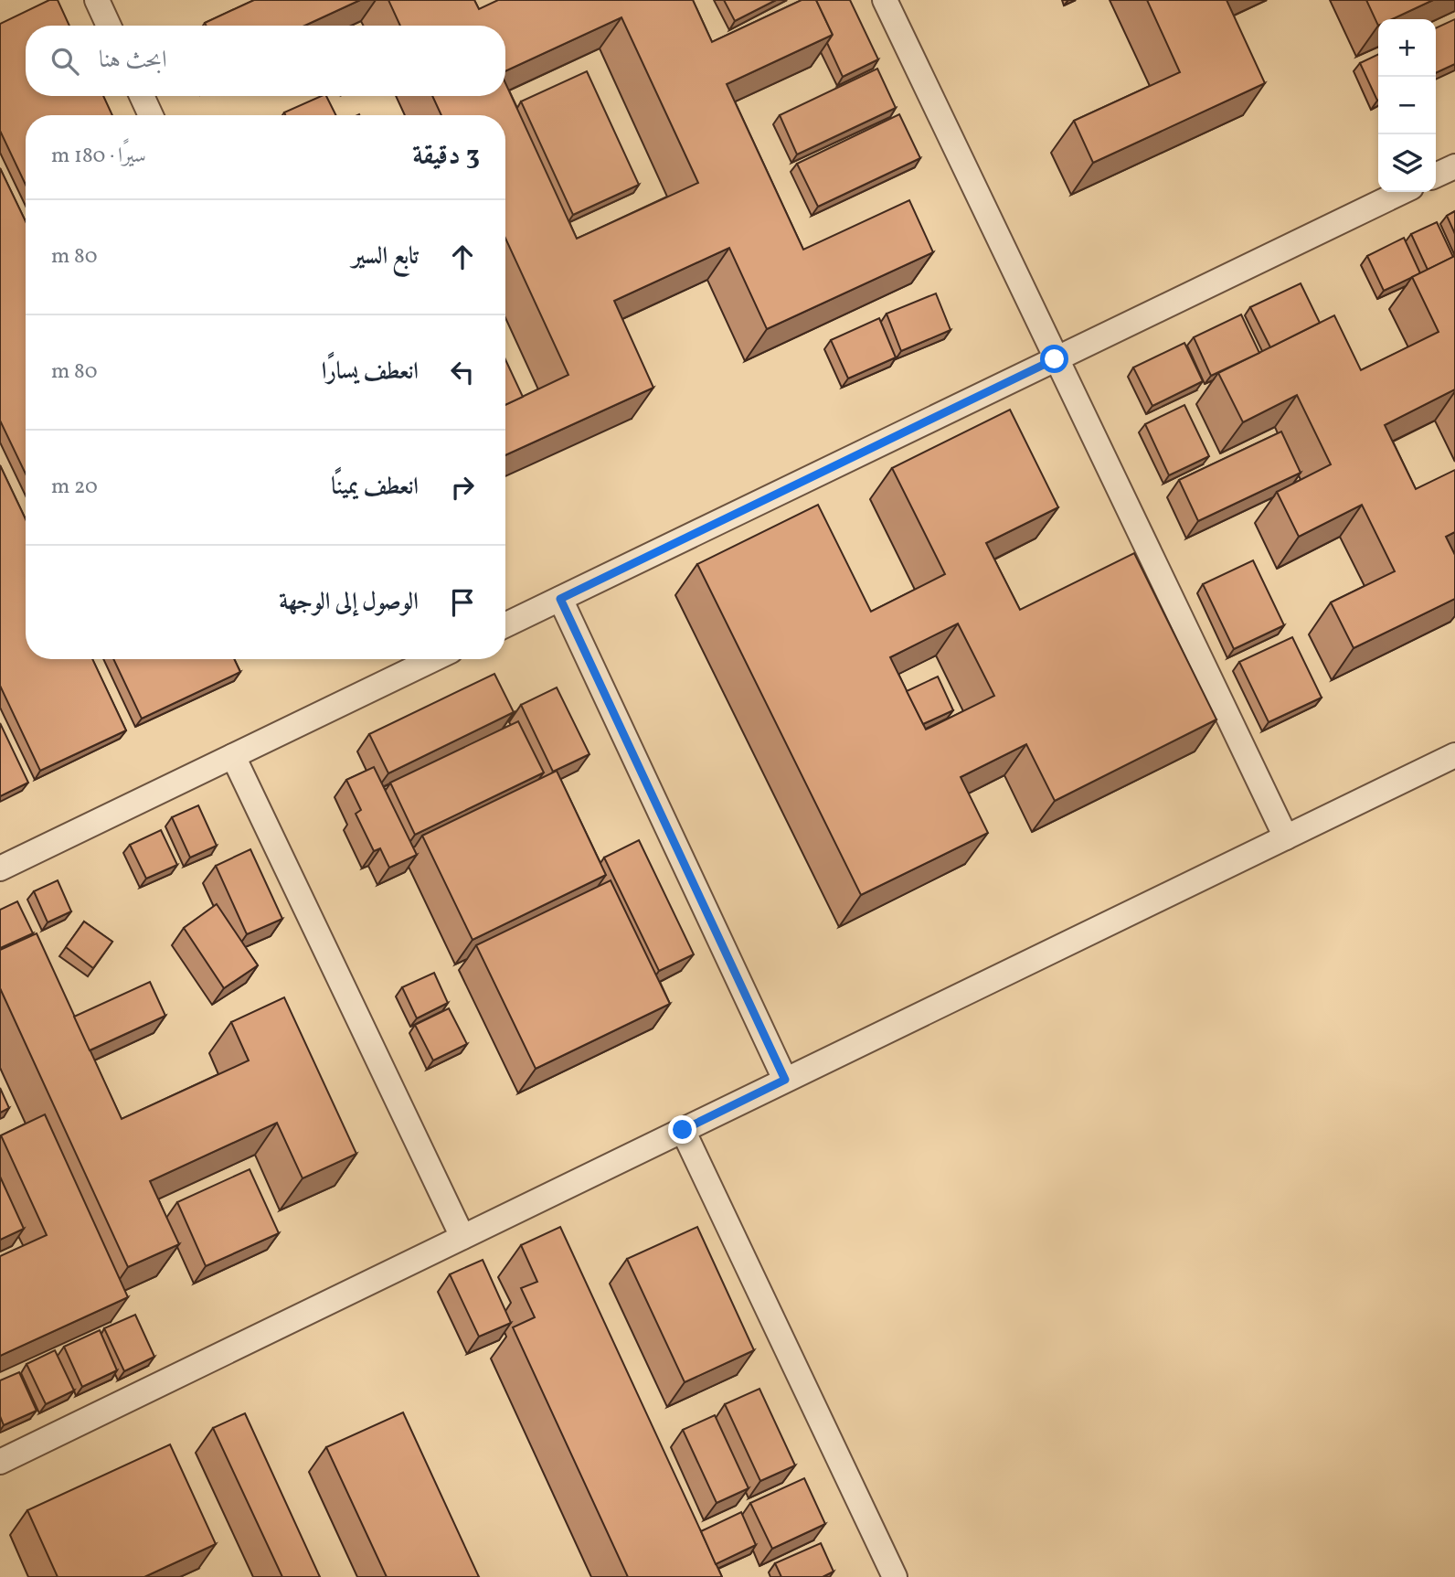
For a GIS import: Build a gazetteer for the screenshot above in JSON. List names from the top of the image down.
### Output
{
  "page": {
    "map_buttons": ["+", "−"],
    "search": "ابحث هنا",
    "heading": ["3 دقيقة", "سيرًا · 180 m"],
    "list": [
      ["تابع السير", "80 m"],
      ["انعطف يسارًا", "80 m"],
      ["انعطف يمينًا", "20 m"],
      "الوصول إلى الوجهة"
    ]
  }
}
